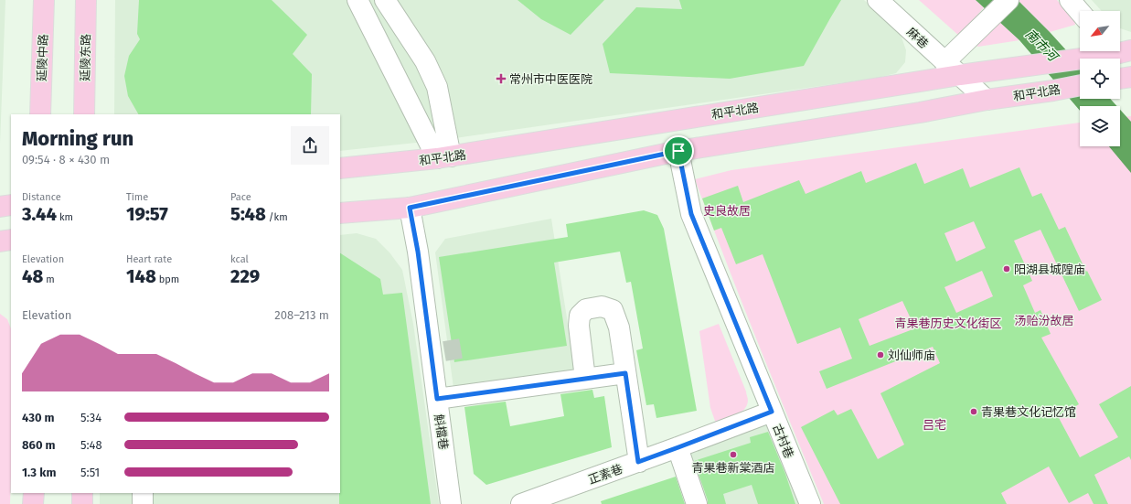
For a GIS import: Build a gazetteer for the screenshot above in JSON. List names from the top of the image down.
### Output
{
  "streets": {
    "main road": ["延陵中路", "延陵东路", "和平北路"],
    "street": [
      "麻巷",
      "斛檔巷",
      "古村巷",
      "正素巷"
    ]
  },
  "crossings": [
    ["麻巷", "和平北路"],
    ["和平北路", "斛檔巷"],
    ["和平北路", "古村巷"],
    ["古村巷", "正素巷"]
  ],
  "water": ["南市河"],
  "parks": [
    "史良故居",
    "汤贻汾故居",
    "青果巷历史文化街区",
    "吕宅"
  ],
  "places": {
    "health": ["常州市中医医院"],
    "other": [
      "阳湖县城隍庙",
      "刘仙师庙",
      "青果巷文化记忆馆",
      "青果巷新棠酒店"
    ]
  },
  "north": "bottom left",
  "page": {
    "heading": ["Morning run", "09:54 · 8 × 430 m"],
    "stats": [
      ["Distance", "3.44 km"],
      ["Time", "19:57"],
      ["Pace", "5:48 /km"],
      ["Elevation", "48 m"],
      ["Heart rate", "148 bpm"],
      ["kcal", "229"]
    ],
    "chart": ["Elevation", "208–213 m"],
    "list": [
      {
        "name": "430 m",
        "note": "5:34"
      },
      {
        "name": "860 m",
        "note": "5:48"
      },
      {
        "name": "1.3 km",
        "note": "5:51"
      }
    ]
  }
}
